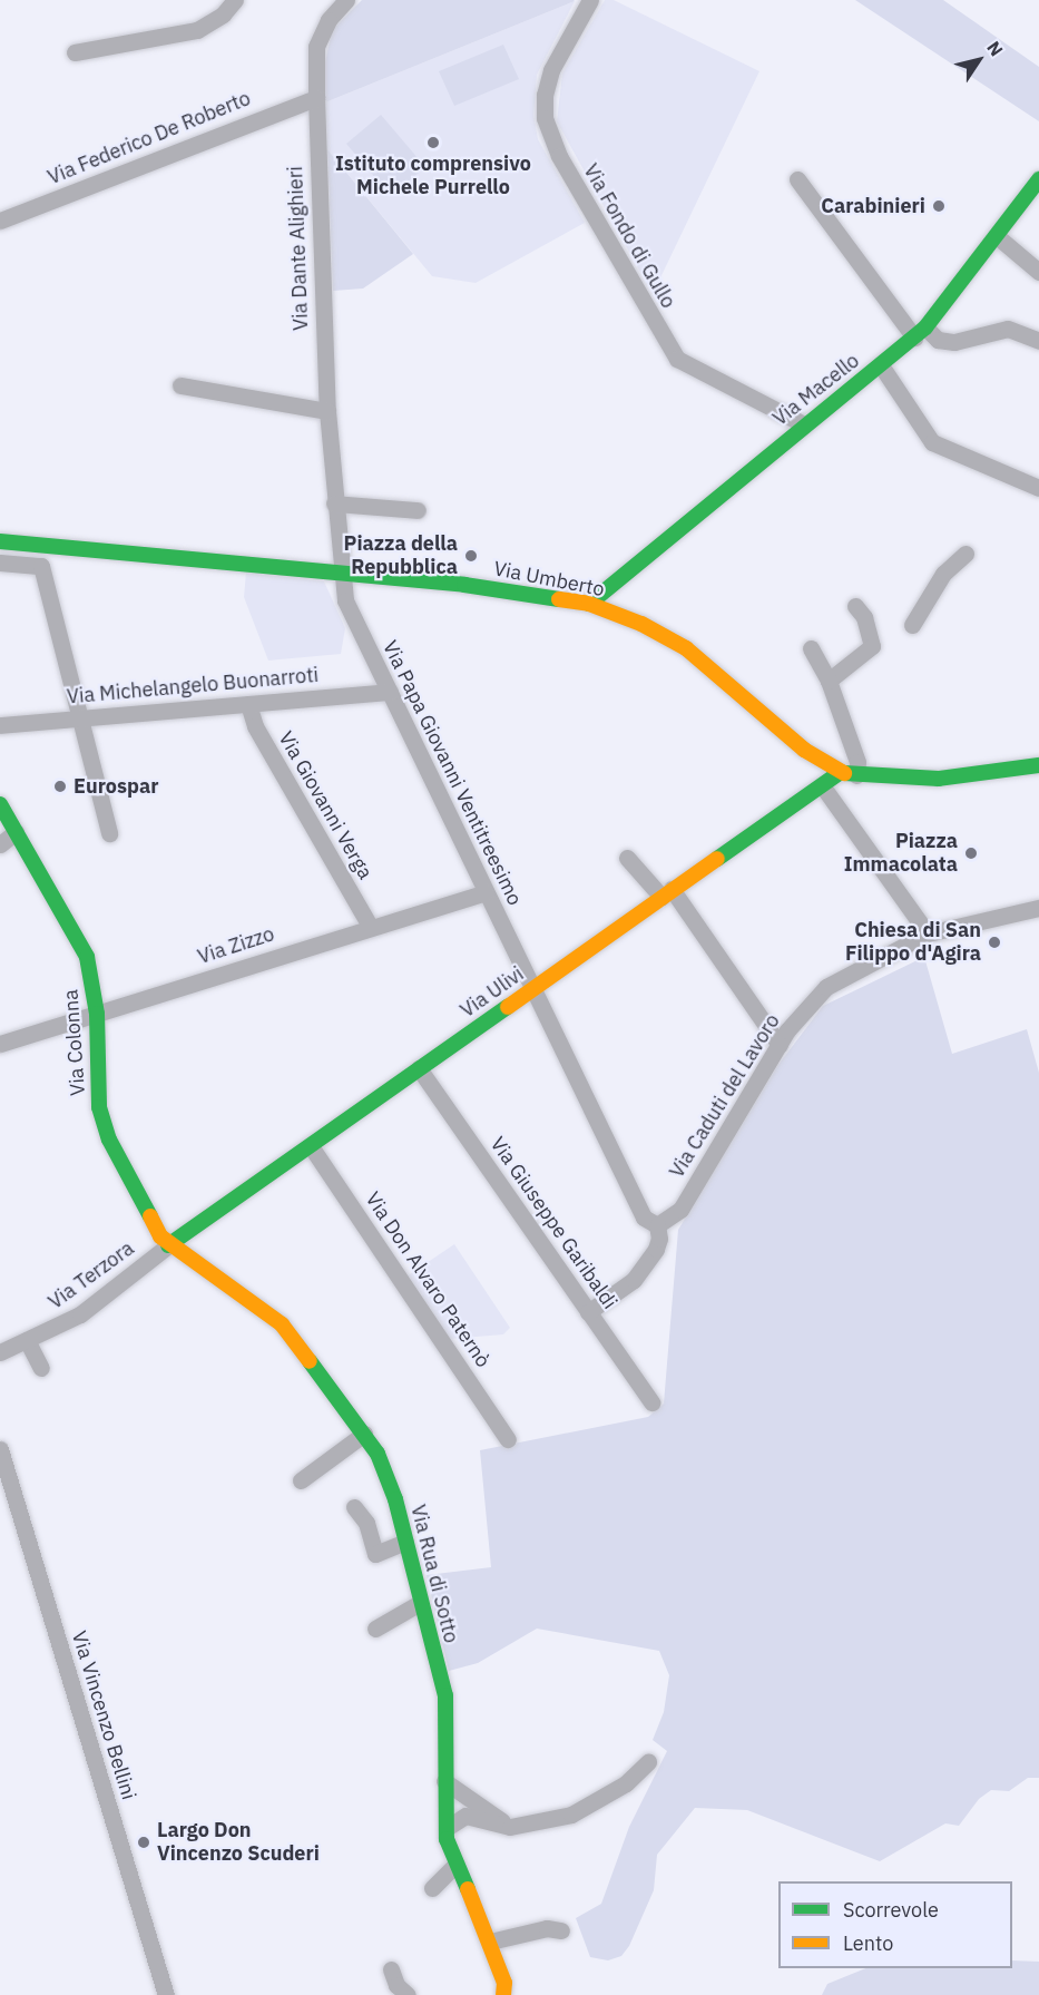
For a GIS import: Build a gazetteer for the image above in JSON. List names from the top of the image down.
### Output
{
  "streets": {
    "street": [
      "Via Federico De Roberto",
      "Via Fondo di Gullo",
      "Via Dante Alighieri",
      "Via Macello",
      "Via Umberto",
      "Via Michelangelo Buonarroti",
      "Via Papa Giovanni Ventitreesimo",
      "Via Giovanni Verga",
      "Via Zizzo",
      "Via Ulivi",
      "Via Colonna",
      "Via Caduti del Lavoro",
      "Via Giuseppe Garibaldi",
      "Via Terzora",
      "Via Don Alvaro Paternò",
      "Via Rua di Sotto",
      "Via Vincenzo Bellini"
    ]
  },
  "crossings": [
    ["Via Federico De Roberto", "Via Dante Alighieri"],
    ["Via Fondo di Gullo", "Via Macello"],
    ["Via Dante Alighieri", "Via Papa Giovanni Ventitreesimo"],
    ["Via Macello", "Via Umberto"],
    ["Via Umberto", "Via Papa Giovanni Ventitreesimo"],
    ["Via Umberto", "Via Ulivi"],
    ["Via Michelangelo Buonarroti", "Via Papa Giovanni Ventitreesimo"],
    ["Via Michelangelo Buonarroti", "Via Giovanni Verga"],
    ["Via Papa Giovanni Ventitreesimo", "Via Zizzo"],
    ["Via Papa Giovanni Ventitreesimo", "Via Ulivi"],
    ["Via Papa Giovanni Ventitreesimo", "Via Caduti del Lavoro"],
    ["Via Giovanni Verga", "Via Zizzo"],
    ["Via Zizzo", "Via Colonna"],
    ["Via Ulivi", "Via Colonna"],
    ["Via Ulivi", "Via Giuseppe Garibaldi"],
    ["Via Ulivi", "Via Terzora"],
    ["Via Ulivi", "Via Don Alvaro Paternò"],
    ["Via Ulivi", "Via Rua di Sotto"],
    ["Via Colonna", "Via Terzora"],
    ["Via Colonna", "Via Rua di Sotto"],
    ["Via Terzora", "Via Rua di Sotto"]
  ],
  "places": [
    "Istituto comprensivo Michele Purrello",
    "Carabinieri",
    "Piazza della Repubblica",
    "Eurospar",
    "Piazza Immacolata",
    "Chiesa di San Filippo d'Agira",
    "Largo Don Vincenzo Scuderi"
  ],
  "legend": ["Scorrevole", "Lento"],
  "north": "top right"
}
